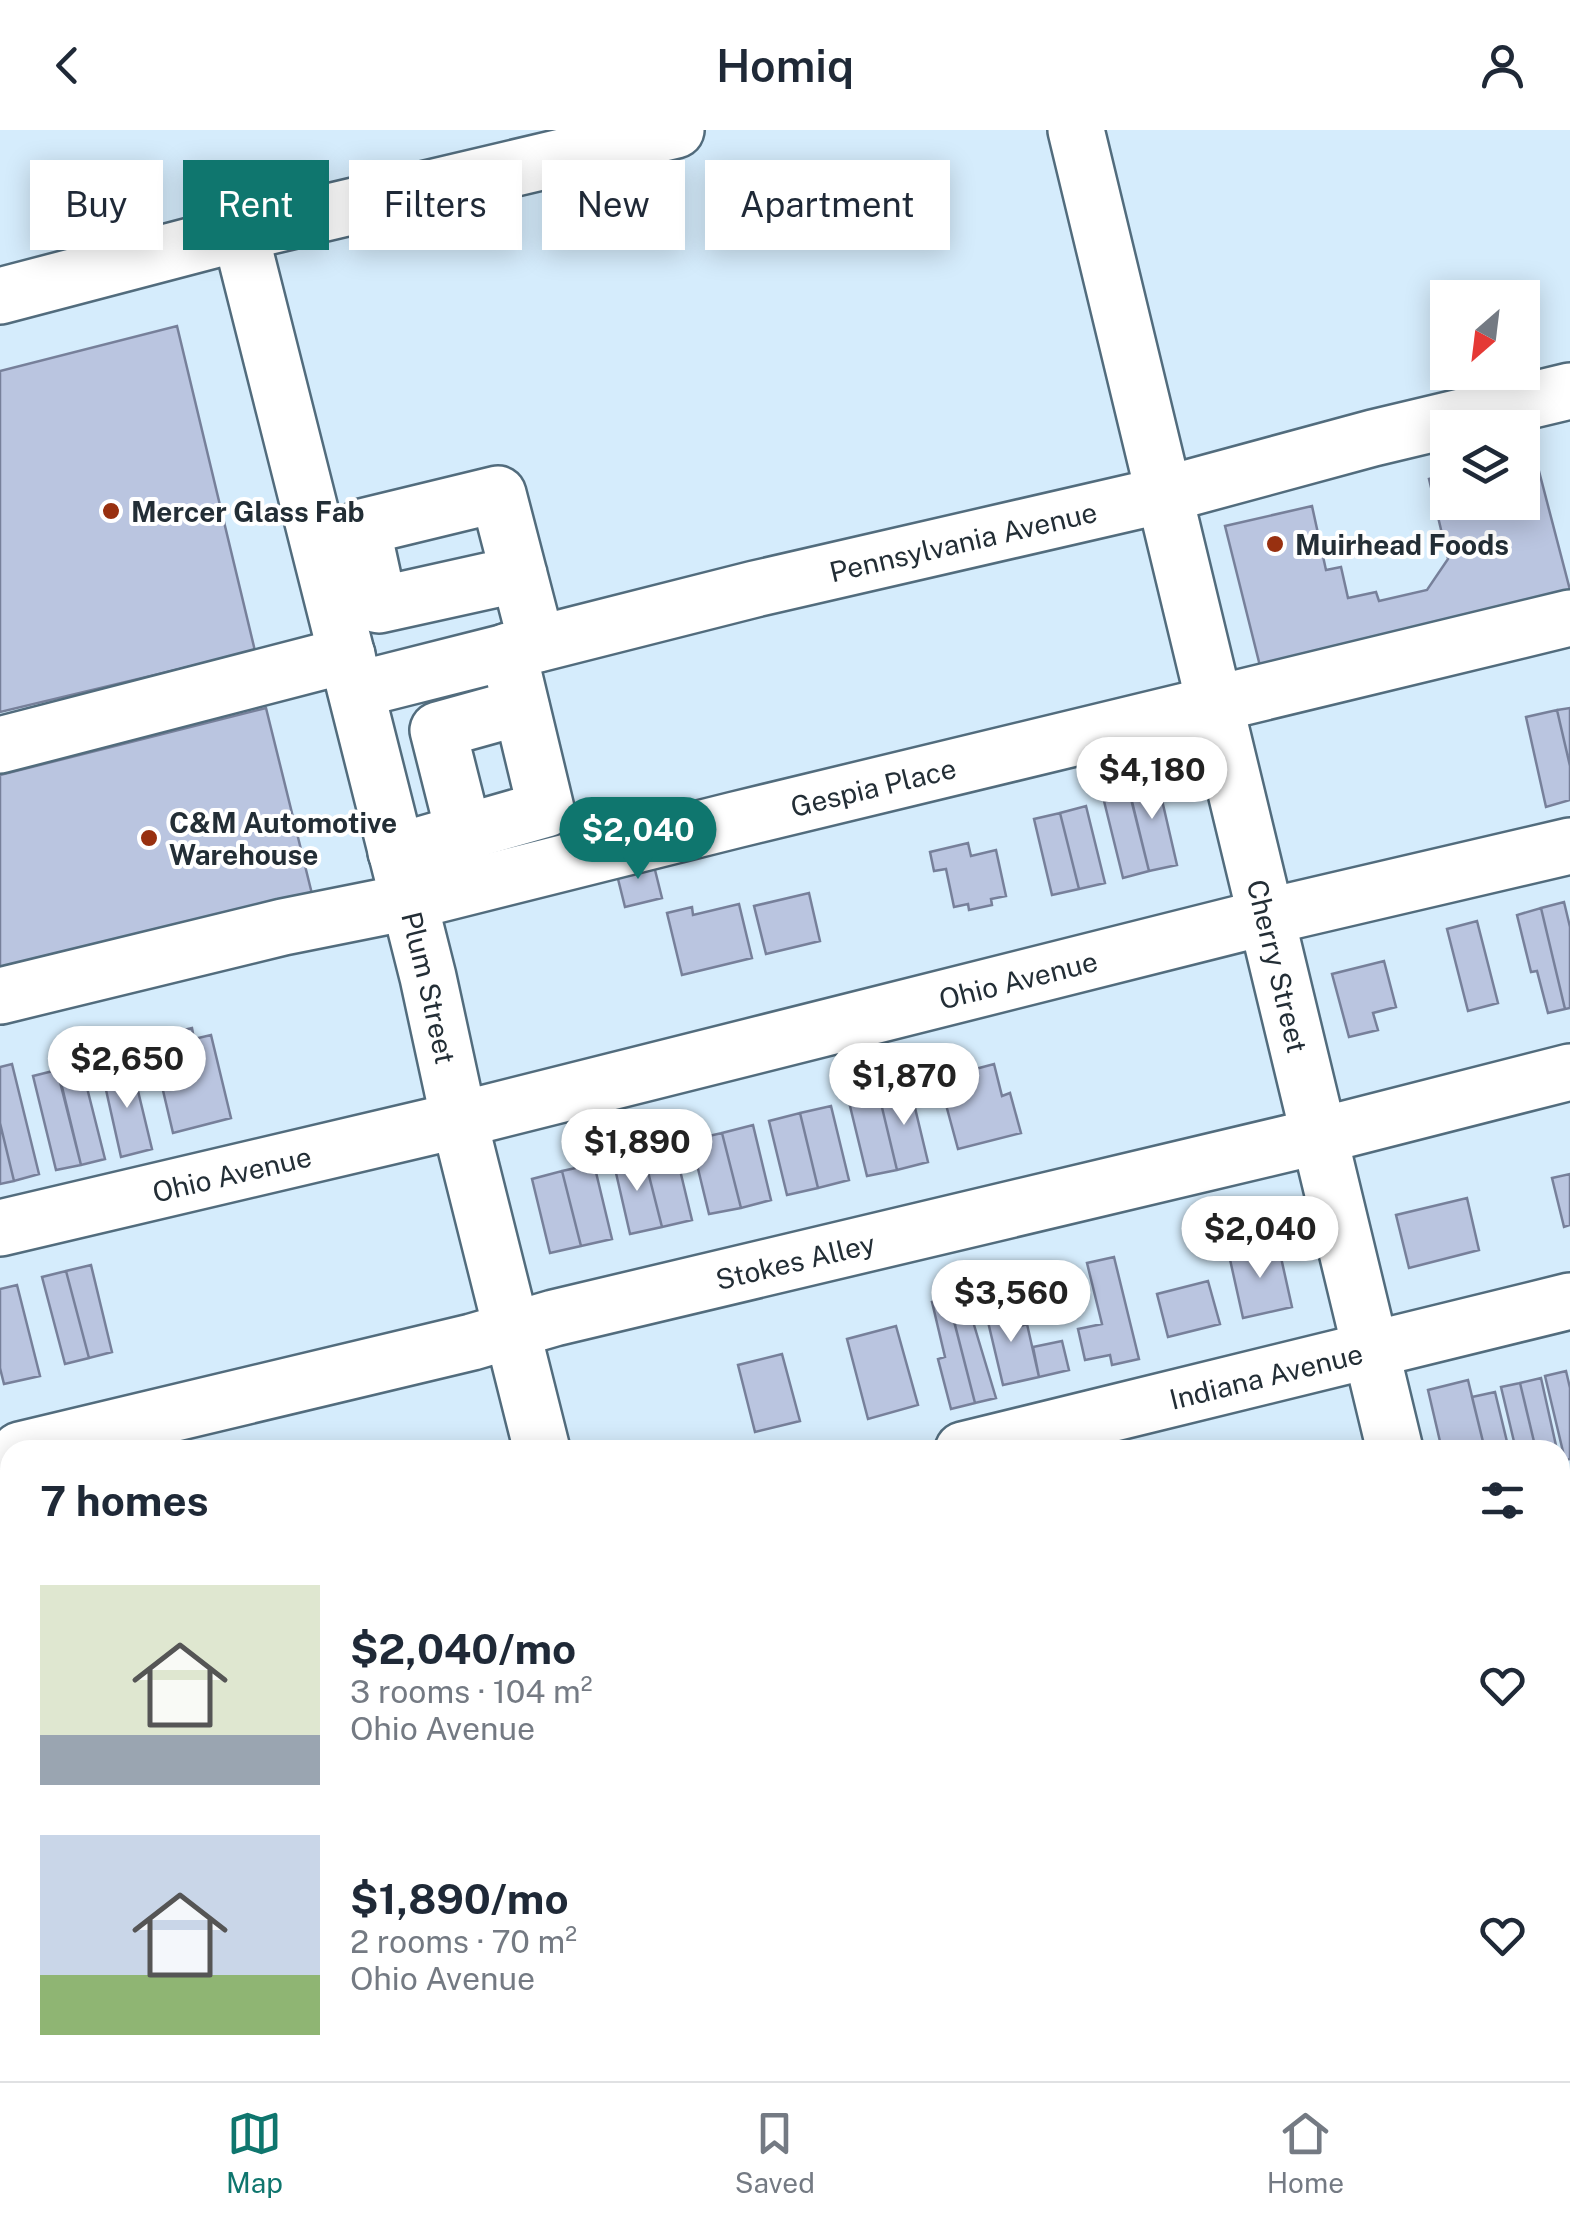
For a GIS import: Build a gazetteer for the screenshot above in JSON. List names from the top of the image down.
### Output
{
  "streets": {
    "street": [
      "Pennsylvania Avenue",
      "Gespia Place",
      "Cherry Street",
      "Ohio Avenue",
      "Plum Street",
      "Stokes Alley",
      "Indiana Avenue"
    ]
  },
  "crossings": [
    ["Pennsylvania Avenue", "Cherry Street"],
    ["Pennsylvania Avenue", "Plum Street"],
    ["Gespia Place", "Cherry Street"],
    ["Gespia Place", "Plum Street"],
    ["Cherry Street", "Ohio Avenue"],
    ["Cherry Street", "Stokes Alley"],
    ["Cherry Street", "Indiana Avenue"],
    ["Ohio Avenue", "Plum Street"],
    ["Plum Street", "Stokes Alley"]
  ],
  "places": ["Mercer Glass Fab", "Muirhead Foods", "C&M Automotive Warehouse"],
  "north": "bottom left",
  "page": {
    "header": "Homiq",
    "chip": [
      "Buy",
      "Rent",
      "Filters",
      "New",
      "Apartment"
    ],
    "price": [
      "$4,180",
      "$2,040",
      "$2,650",
      "$1,870",
      "$1,890",
      "$2,040",
      "$3,560"
    ],
    "heading": "7 homes",
    "list": [
      {
        "name": "$2,040/mo",
        "note": "3 rooms · 104 m² · Ohio Avenue"
      },
      {
        "name": "$1,890/mo",
        "note": "2 rooms · 70 m² · Ohio Avenue"
      }
    ],
    "tabs": ["Map", "Saved", "Home"]
  }
}
